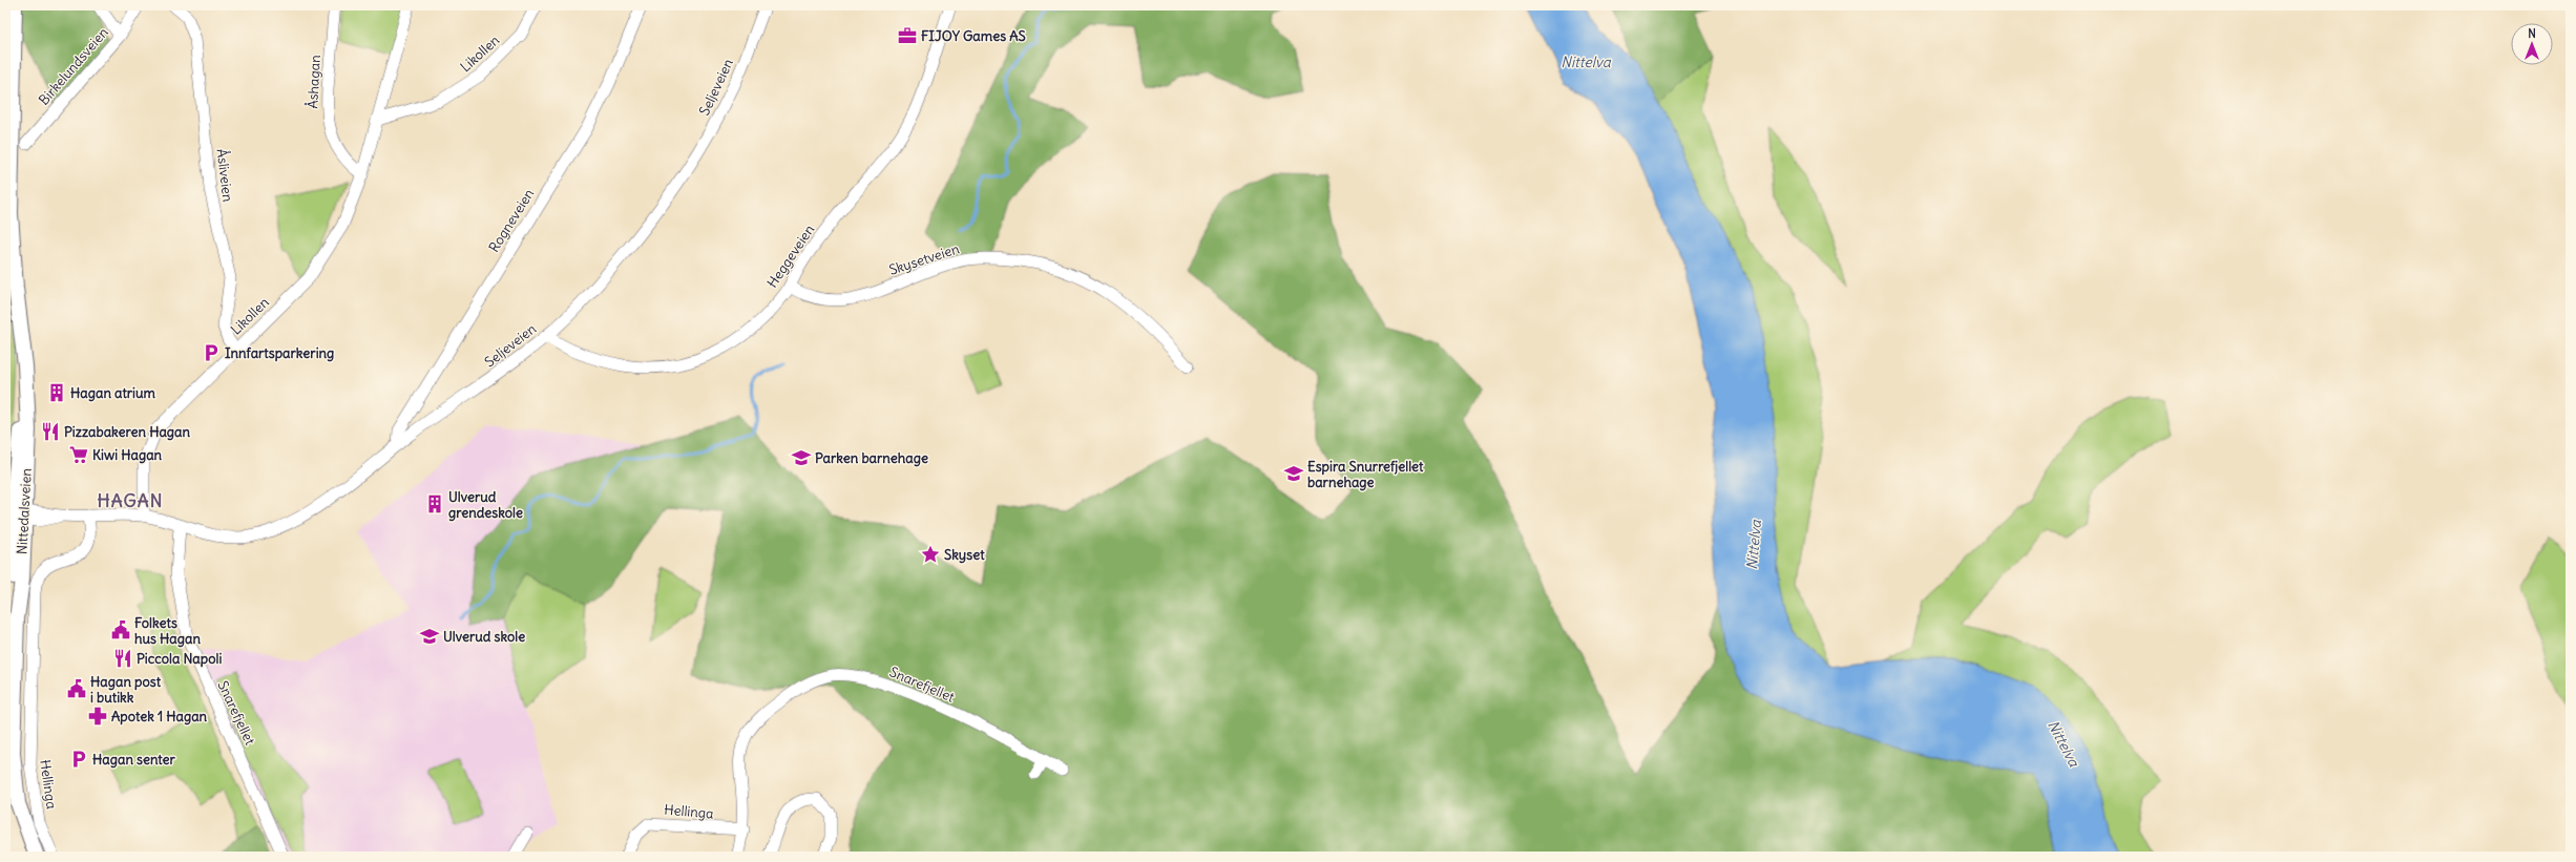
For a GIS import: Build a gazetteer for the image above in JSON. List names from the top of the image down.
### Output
{
  "streets": {
    "main road": ["Nittedalsveien"],
    "street": [
      "Likollen",
      "Birkelundsveien",
      "Åshagan",
      "Seljeveien",
      "Åsliveien",
      "Rogneveien",
      "Heggeveien",
      "Skysetveien",
      "Snarefjellet",
      "Hellinga"
    ]
  },
  "crossings": [
    ["Likollen", "Åshagan"],
    ["Likollen", "Seljeveien"],
    ["Likollen", "Åsliveien"],
    ["Seljeveien", "Rogneveien"],
    ["Seljeveien", "Heggeveien"],
    ["Seljeveien", "Snarefjellet"],
    ["Heggeveien", "Skysetveien"],
    ["Snarefjellet", "Hellinga"]
  ],
  "districts": ["HAGAN"],
  "water": ["Nittelva"],
  "places": {
    "office": ["FIJOY Games AS"],
    "parking": ["Innfartsparkering", "Hagan senter"],
    "building": ["Hagan atrium", "Ulverud grendeskole"],
    "restaurant": ["Pizzabakeren Hagan", "Piccola Napoli"],
    "supermarket": ["Kiwi Hagan"],
    "school or university": ["Parken barnehage", "Espira Snurrefjellet barnehage", "Ulverud skole"],
    "place": ["Skyset"],
    "public building": ["Folkets hus Hagan", "Hagan post i butikk"],
    "pharmacy": ["Apotek 1 Hagan"]
  },
  "north": "top"
}
